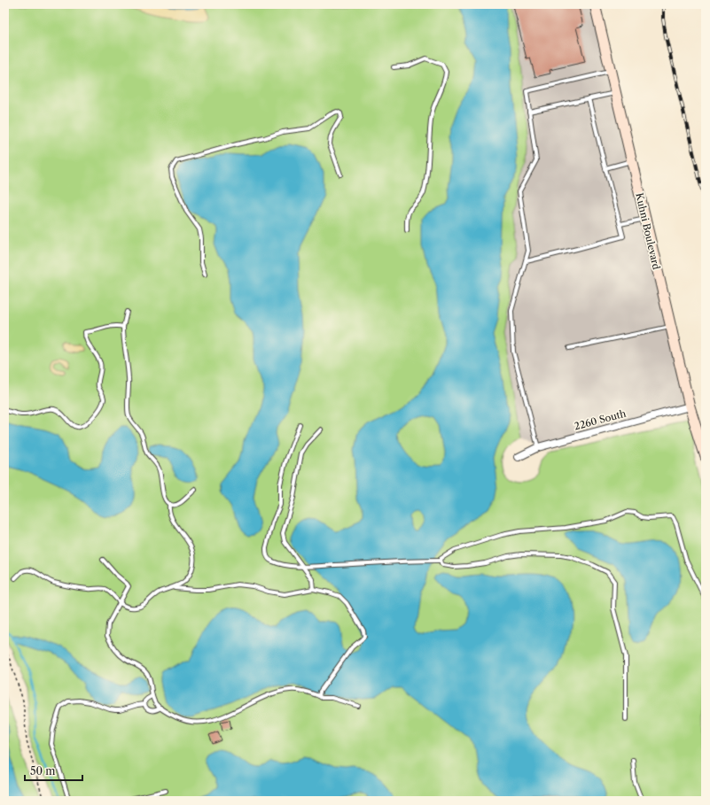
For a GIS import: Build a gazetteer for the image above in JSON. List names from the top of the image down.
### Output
{
  "streets": {
    "street": ["Kuhni Boulevard", "2260 South"]
  },
  "crossings": [
    ["Kuhni Boulevard", "2260 South"]
  ],
  "scale_bar": "50 m"
}
